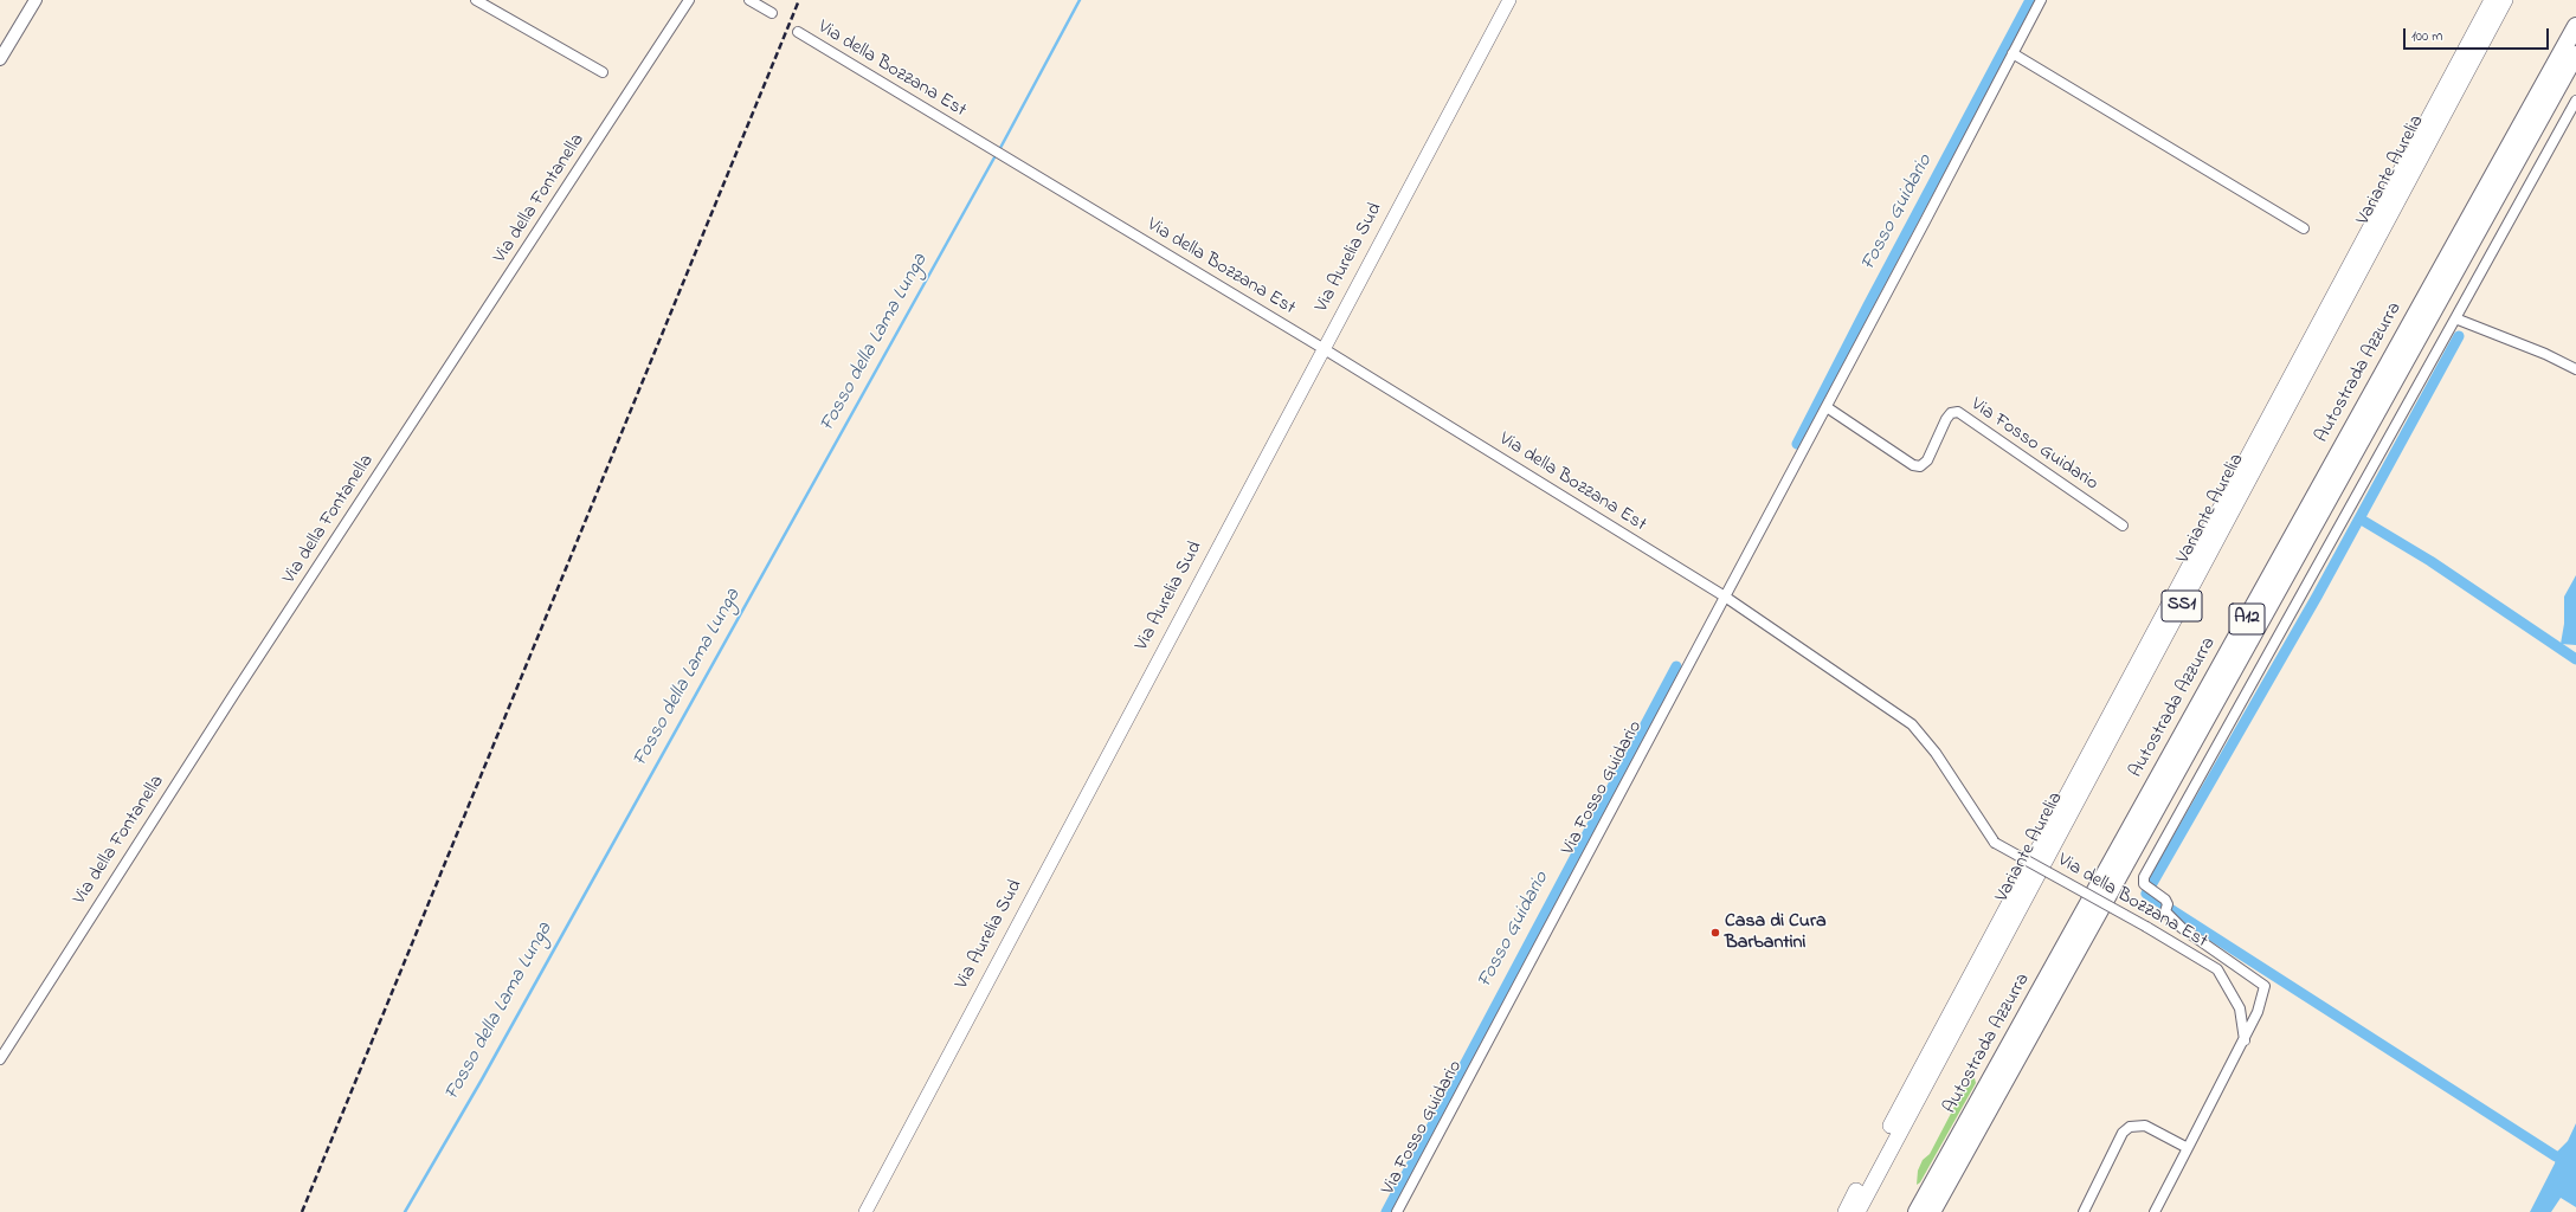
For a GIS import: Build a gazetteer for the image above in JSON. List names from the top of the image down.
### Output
{
  "streets": {
    "highway": [
      "Variante Aurelia",
      "Autostrada Azzurra",
      "SS1",
      "A12"
    ],
    "main road": ["Via Aurelia Sud"],
    "street": ["Via della Bozzana Est", "Via della Fontanella", "Via Fosso Guidario"]
  },
  "crossings": [
    ["Via della Bozzana Est", "Via Aurelia Sud"],
    ["Via della Bozzana Est", "Via Fosso Guidario"]
  ],
  "water": ["Fosso Guidario", "Fosso della Lama Lunga"],
  "places": ["Casa di Cura Barbantini"],
  "scale_bar": "100 m"
}
